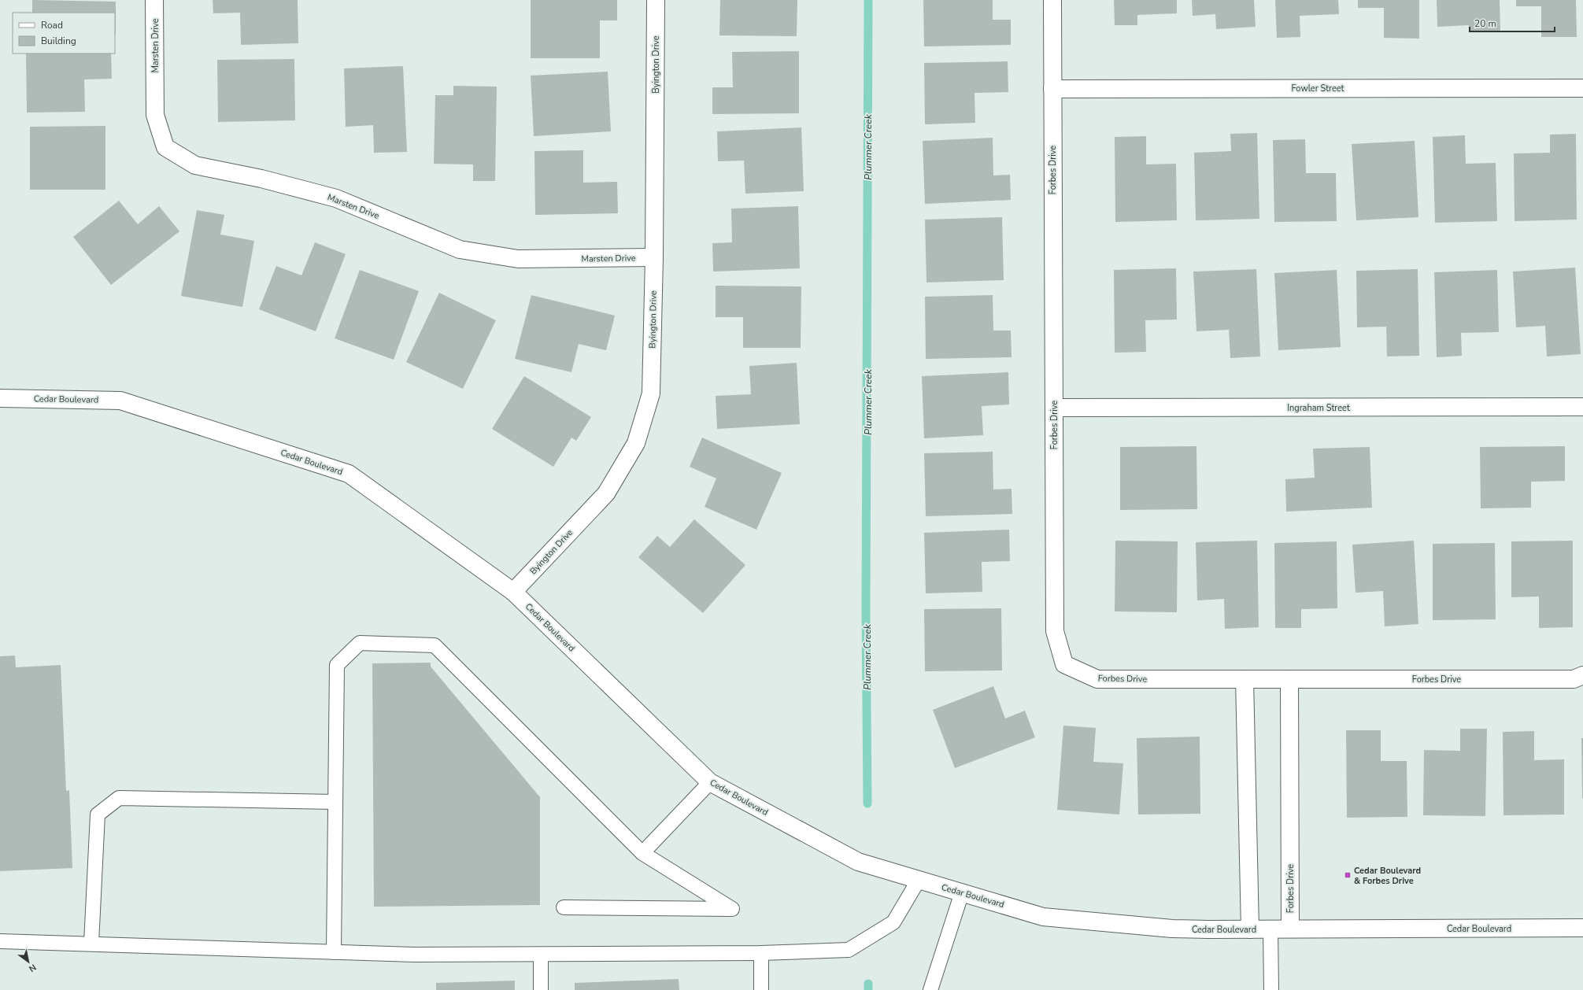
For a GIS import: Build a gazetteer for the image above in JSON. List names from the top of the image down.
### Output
{
  "streets": {
    "street": [
      "Marsten Drive",
      "Byington Drive",
      "Fowler Street",
      "Forbes Drive",
      "Cedar Boulevard",
      "Ingraham Street"
    ]
  },
  "crossings": [
    ["Marsten Drive", "Byington Drive"],
    ["Byington Drive", "Cedar Boulevard"],
    ["Fowler Street", "Forbes Drive"],
    ["Forbes Drive", "Cedar Boulevard"],
    ["Forbes Drive", "Ingraham Street"]
  ],
  "water": ["Plummer Creek"],
  "places": {
    "transit": ["Cedar Boulevard & Forbes Drive"]
  },
  "legend": ["Road", "Building"],
  "scale_bar": "20 m",
  "north": "bottom right"
}
